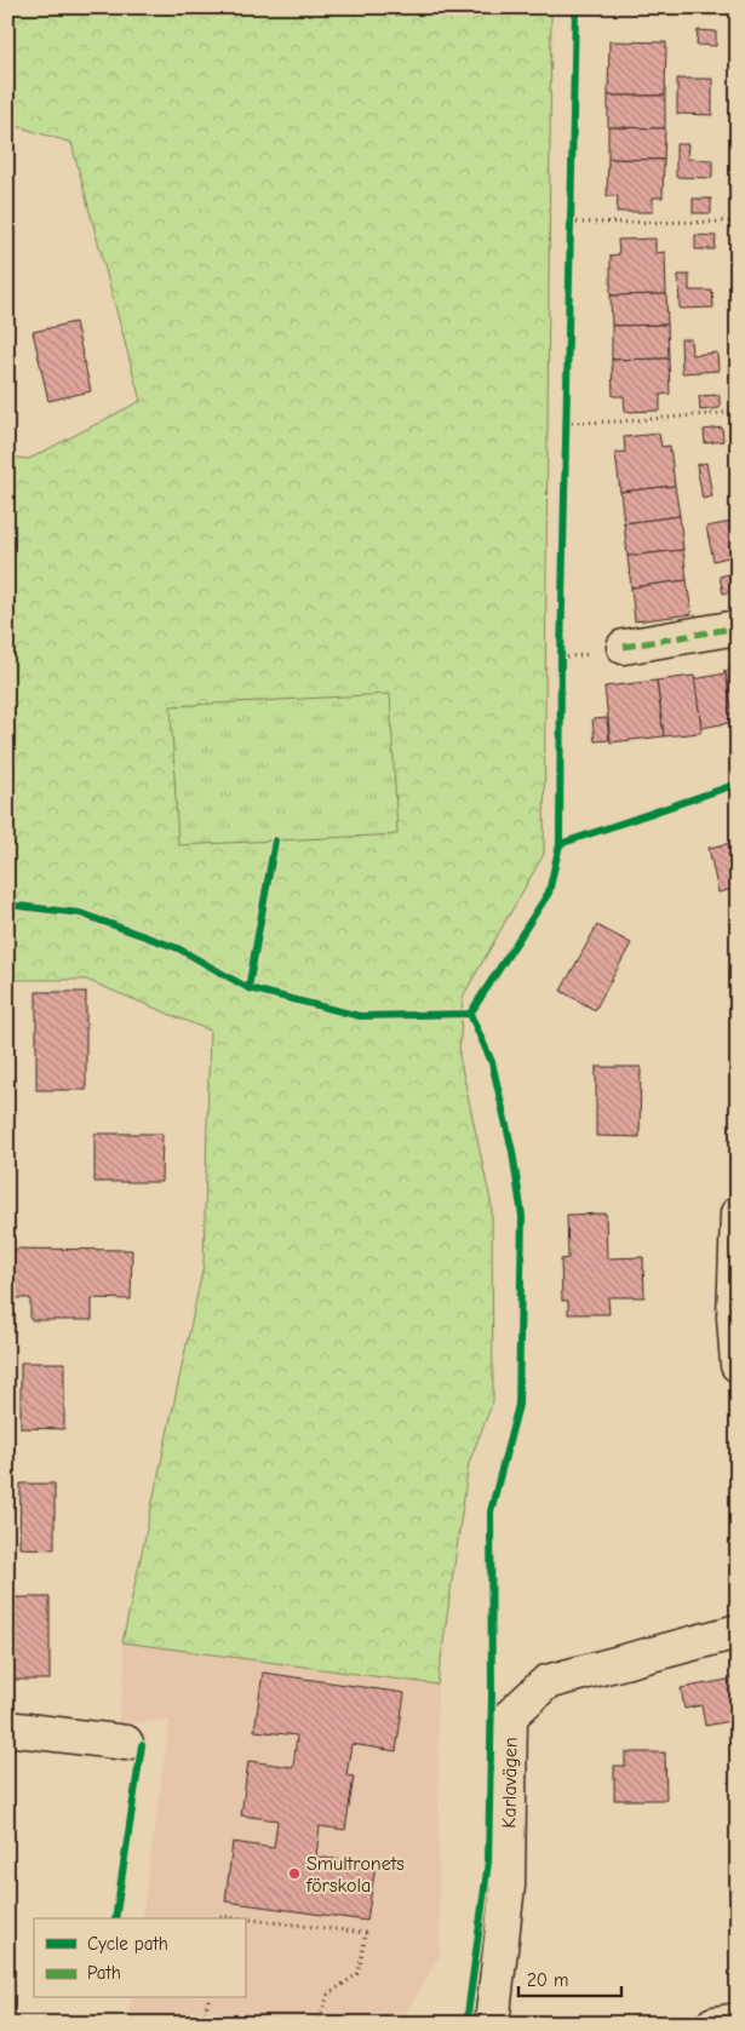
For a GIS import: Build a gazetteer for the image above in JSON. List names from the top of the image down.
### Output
{
  "streets": {
    "street": ["Karlavägen"]
  },
  "places": ["Smultronets förskola"],
  "legend": ["Cycle path", "Path"],
  "scale_bar": "20 m"
}
